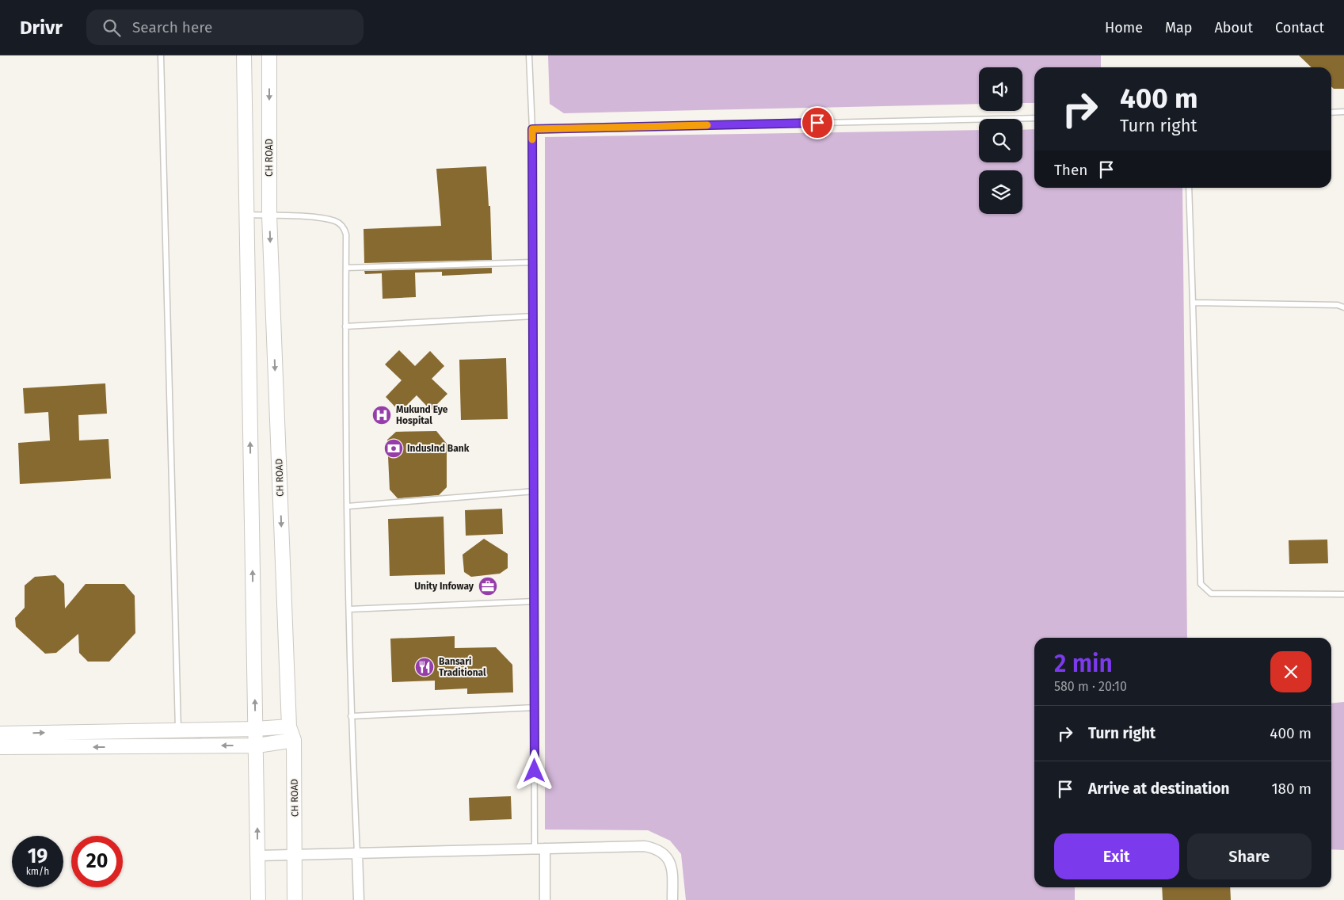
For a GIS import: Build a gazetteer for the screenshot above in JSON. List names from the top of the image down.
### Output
{
  "streets": {
    "street": ["CH ROAD"]
  },
  "places": {
    "hospital": ["Mukund Eye Hospital"],
    "bank": ["IndusInd Bank"],
    "office": ["Unity Infoway"],
    "restaurant": ["Bansari Traditional"]
  },
  "page": {
    "header": "Drivr",
    "search": "Search here",
    "nav": [
      "Home",
      "Map",
      "About",
      "Contact"
    ],
    "turn": ["400 m", "Turn right"],
    "then": "Then",
    "heading": ["2 min", "580 m · 20:10"],
    "list": [
      {
        "name": "Turn right",
        "value": "400 m"
      },
      {
        "name": "Arrive at destination",
        "value": "180 m"
      }
    ],
    "buttons": ["Exit", "Share"],
    "speed": "19 km/h",
    "limit": "20"
  }
}
